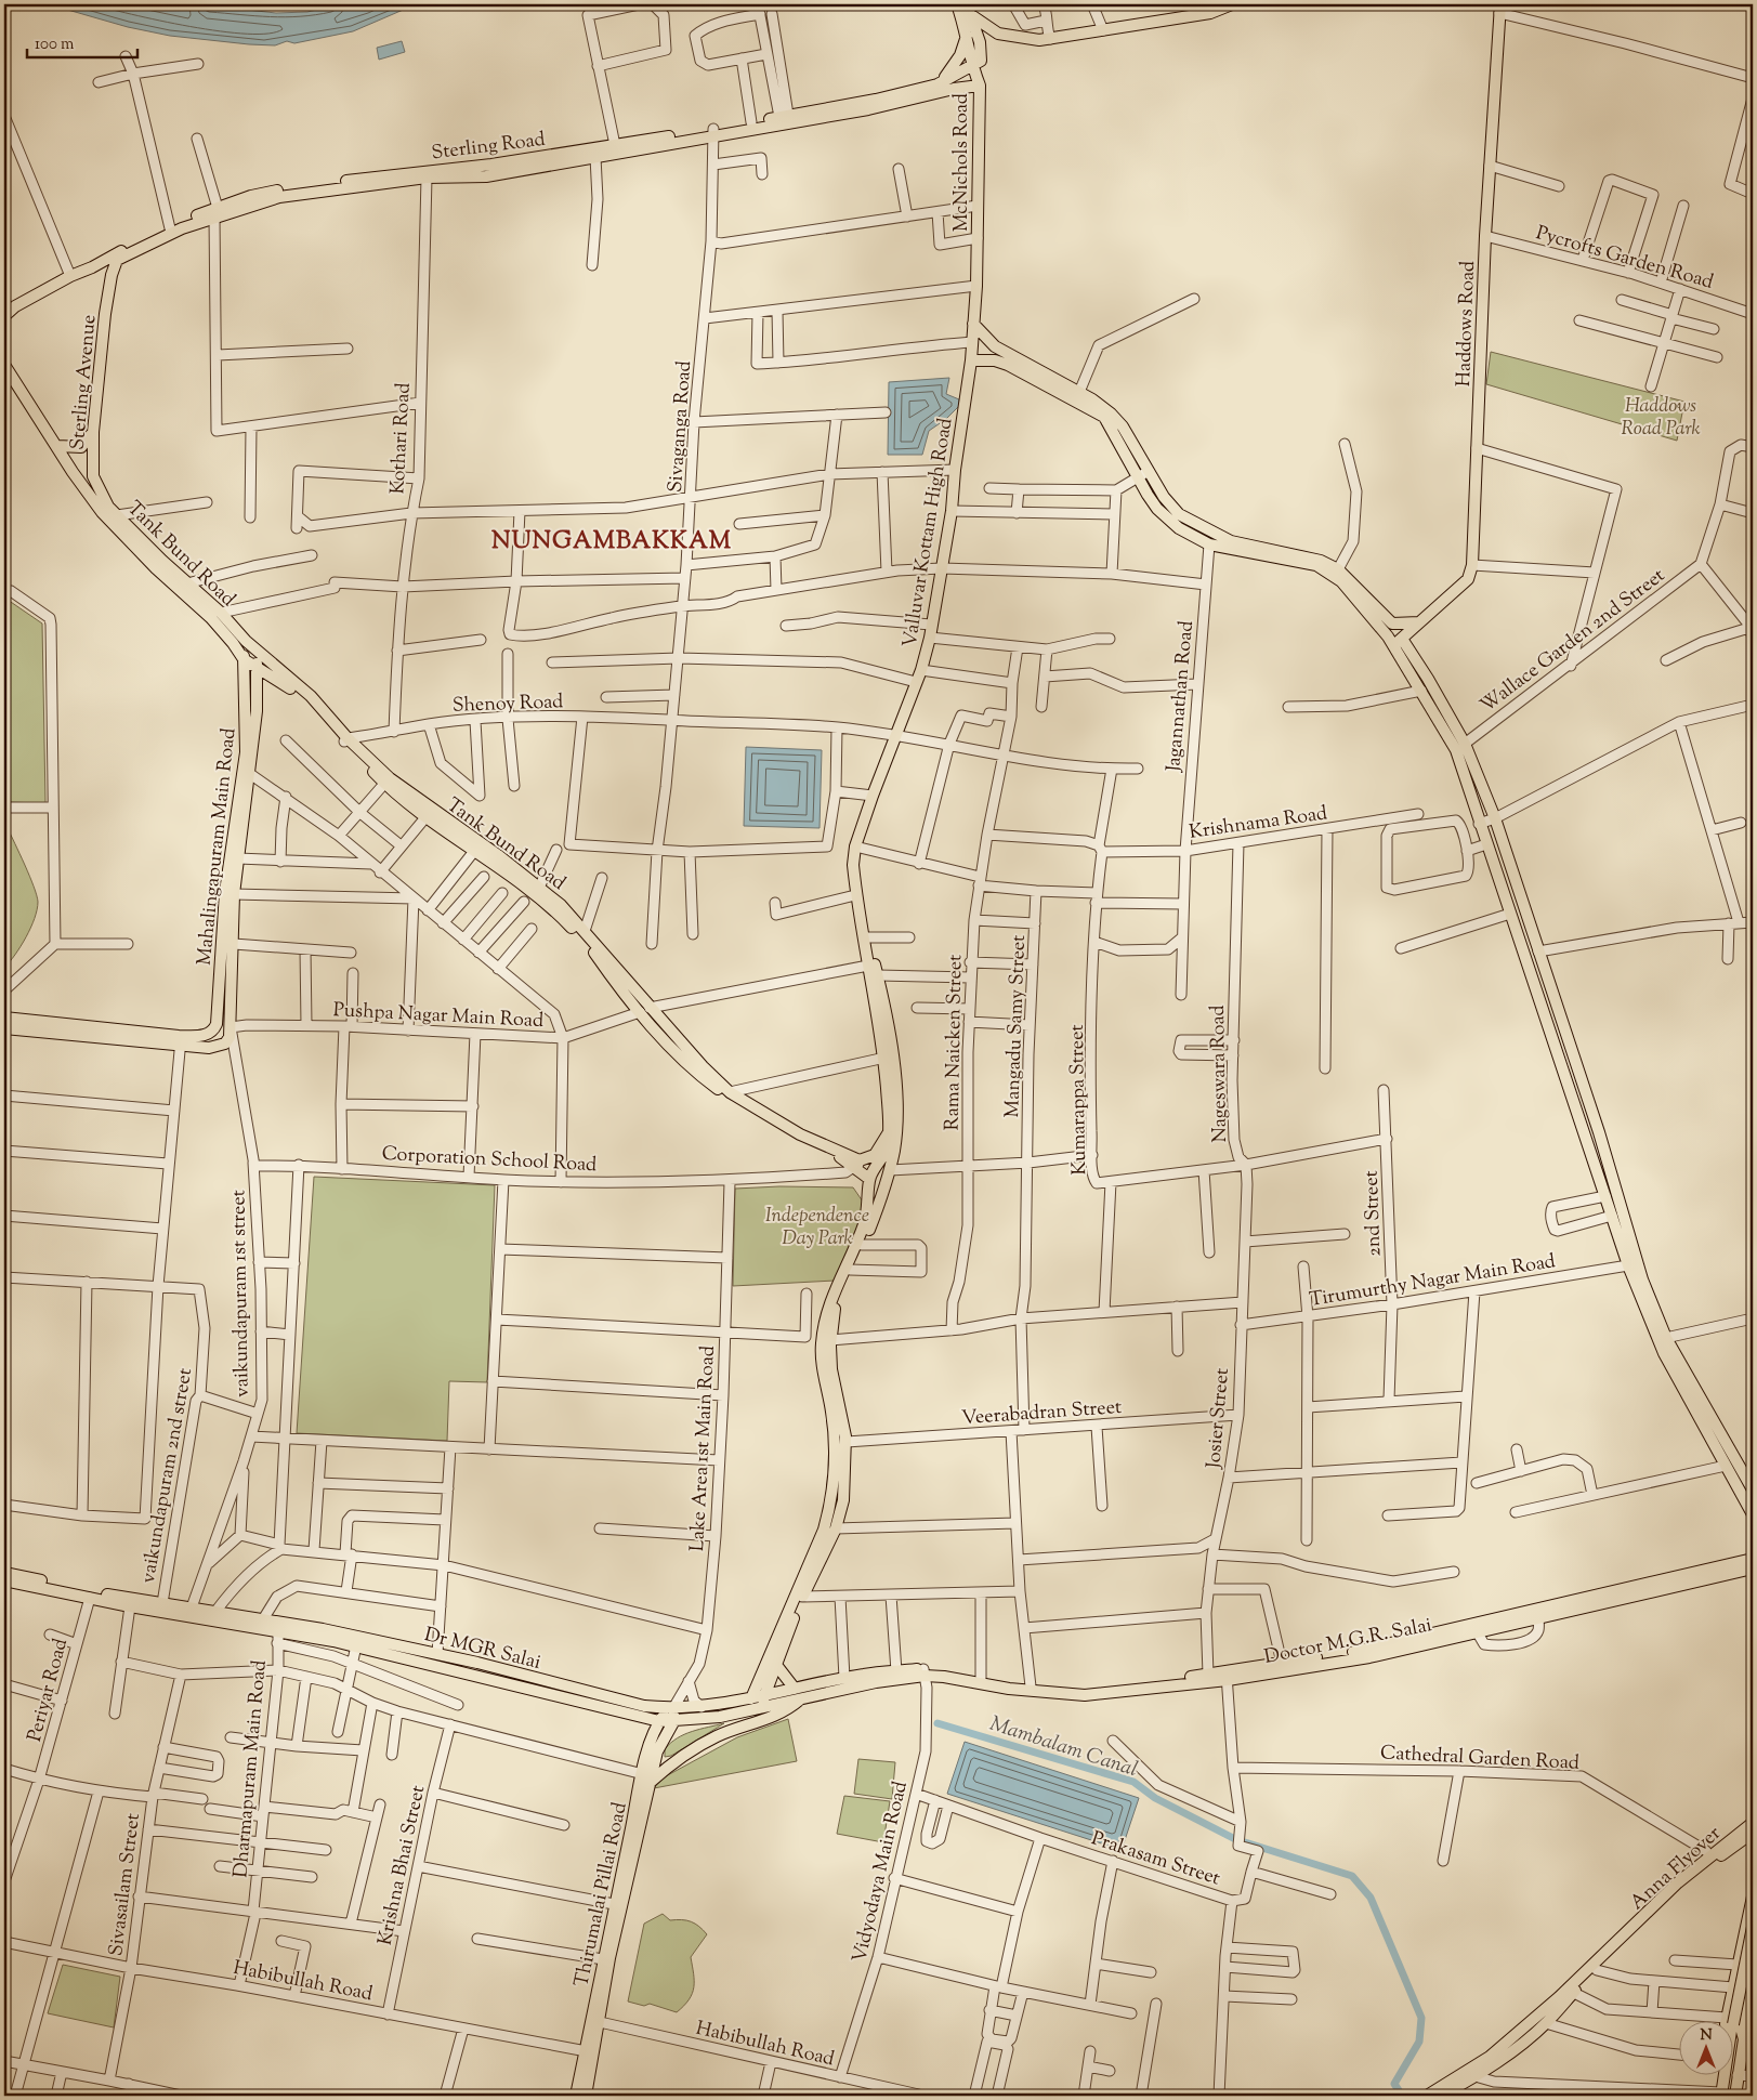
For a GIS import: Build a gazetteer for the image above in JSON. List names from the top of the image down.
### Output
{
  "streets": {
    "main road": [
      "Sterling Road",
      "McNichols Road",
      "Haddows Road",
      "Sterling Avenue",
      "Valluvar Kottam High Road",
      "Tank Bund Road",
      "Mahalingapuram Main Road",
      "Doctor M.G.R. Salai",
      "Dr MGR Salai",
      "Anna Flyover",
      "Thirumalai Pillai Road"
    ],
    "street": [
      "Pycrofts Garden Road",
      "Sivaganga Road",
      "Kothari Road",
      "Wallace Garden 2nd Street",
      "Jagannathan Road",
      "Shenoy Road",
      "Krishnama Road",
      "Pushpa Nagar Main Road",
      "Mangadu Samy Street",
      "Rama Naicken Street",
      "Nageswara Road",
      "Kumarappa Street",
      "Corporation School Road",
      "2nd Street",
      "Tirumurthy Nagar Main Road",
      "vaikundapuram 1st street",
      "Veerabadran Street",
      "Josier Street",
      "Lake Area 1st Main Road",
      "vaikundapuram 2nd street",
      "Periyar Road",
      "Cathedral Garden Road",
      "Dharmapuram Main Road",
      "Prakasam Street",
      "Krishna Bhai Street",
      "Vidyodaya Main Road",
      "Sivasailam Street",
      "Habibullah Road"
    ]
  },
  "crossings": [
    ["Sterling Road", "McNichols Road"],
    ["Sterling Road", "Sterling Avenue"],
    ["Sterling Road", "Sivaganga Road"],
    ["Sterling Road", "Kothari Road"],
    ["McNichols Road", "Valluvar Kottam High Road"],
    ["Pycrofts Garden Road", "Haddows Road"],
    ["Sterling Avenue", "Tank Bund Road"],
    ["Sivaganga Road", "Shenoy Road"],
    ["Kothari Road", "Shenoy Road"],
    ["Valluvar Kottam High Road", "Tank Bund Road"],
    ["Valluvar Kottam High Road", "Shenoy Road"],
    ["Valluvar Kottam High Road", "Pushpa Nagar Main Road"],
    ["Valluvar Kottam High Road", "Veerabadran Street"],
    ["Valluvar Kottam High Road", "Dr MGR Salai"],
    ["Tank Bund Road", "Shenoy Road"],
    ["Tank Bund Road", "Mahalingapuram Main Road"],
    ["Tank Bund Road", "Pushpa Nagar Main Road"],
    ["Tank Bund Road", "Corporation School Road"],
    ["Jagannathan Road", "Krishnama Road"],
    ["Shenoy Road", "Rama Naicken Street"],
    ["Shenoy Road", "Kumarappa Street"],
    ["Krishnama Road", "Rama Naicken Street"],
    ["Krishnama Road", "Nageswara Road"],
    ["Krishnama Road", "Kumarappa Street"],
    ["Mahalingapuram Main Road", "Pushpa Nagar Main Road"],
    ["Mangadu Samy Street", "Veerabadran Street"],
    ["Nageswara Road", "Josier Street"],
    ["Corporation School Road", "vaikundapuram 1st street"],
    ["Corporation School Road", "Lake Area 1st Main Road"],
    ["2nd Street", "Tirumurthy Nagar Main Road"],
    ["Tirumurthy Nagar Main Road", "Josier Street"],
    ["vaikundapuram 1st street", "Dr MGR Salai"],
    ["Veerabadran Street", "Josier Street"],
    ["Josier Street", "Doctor M.G.R. Salai"],
    ["Lake Area 1st Main Road", "Dr MGR Salai"],
    ["vaikundapuram 2nd street", "Dr MGR Salai"],
    ["Doctor M.G.R. Salai", "Dr MGR Salai"],
    ["Dr MGR Salai", "Periyar Road"],
    ["Dr MGR Salai", "Dharmapuram Main Road"],
    ["Dr MGR Salai", "Vidyodaya Main Road"],
    ["Dr MGR Salai", "Thirumalai Pillai Road"],
    ["Dharmapuram Main Road", "Habibullah Road"],
    ["Prakasam Street", "Vidyodaya Main Road"],
    ["Krishna Bhai Street", "Habibullah Road"],
    ["Vidyodaya Main Road", "Habibullah Road"],
    ["Sivasailam Street", "Habibullah Road"],
    ["Thirumalai Pillai Road", "Habibullah Road"]
  ],
  "districts": ["NUNGAMBAKKAM"],
  "water": ["Mambalam Canal"],
  "parks": ["Haddows Road Park", "Independence Day Park"],
  "scale_bar": "100 m",
  "north": "top"
}
